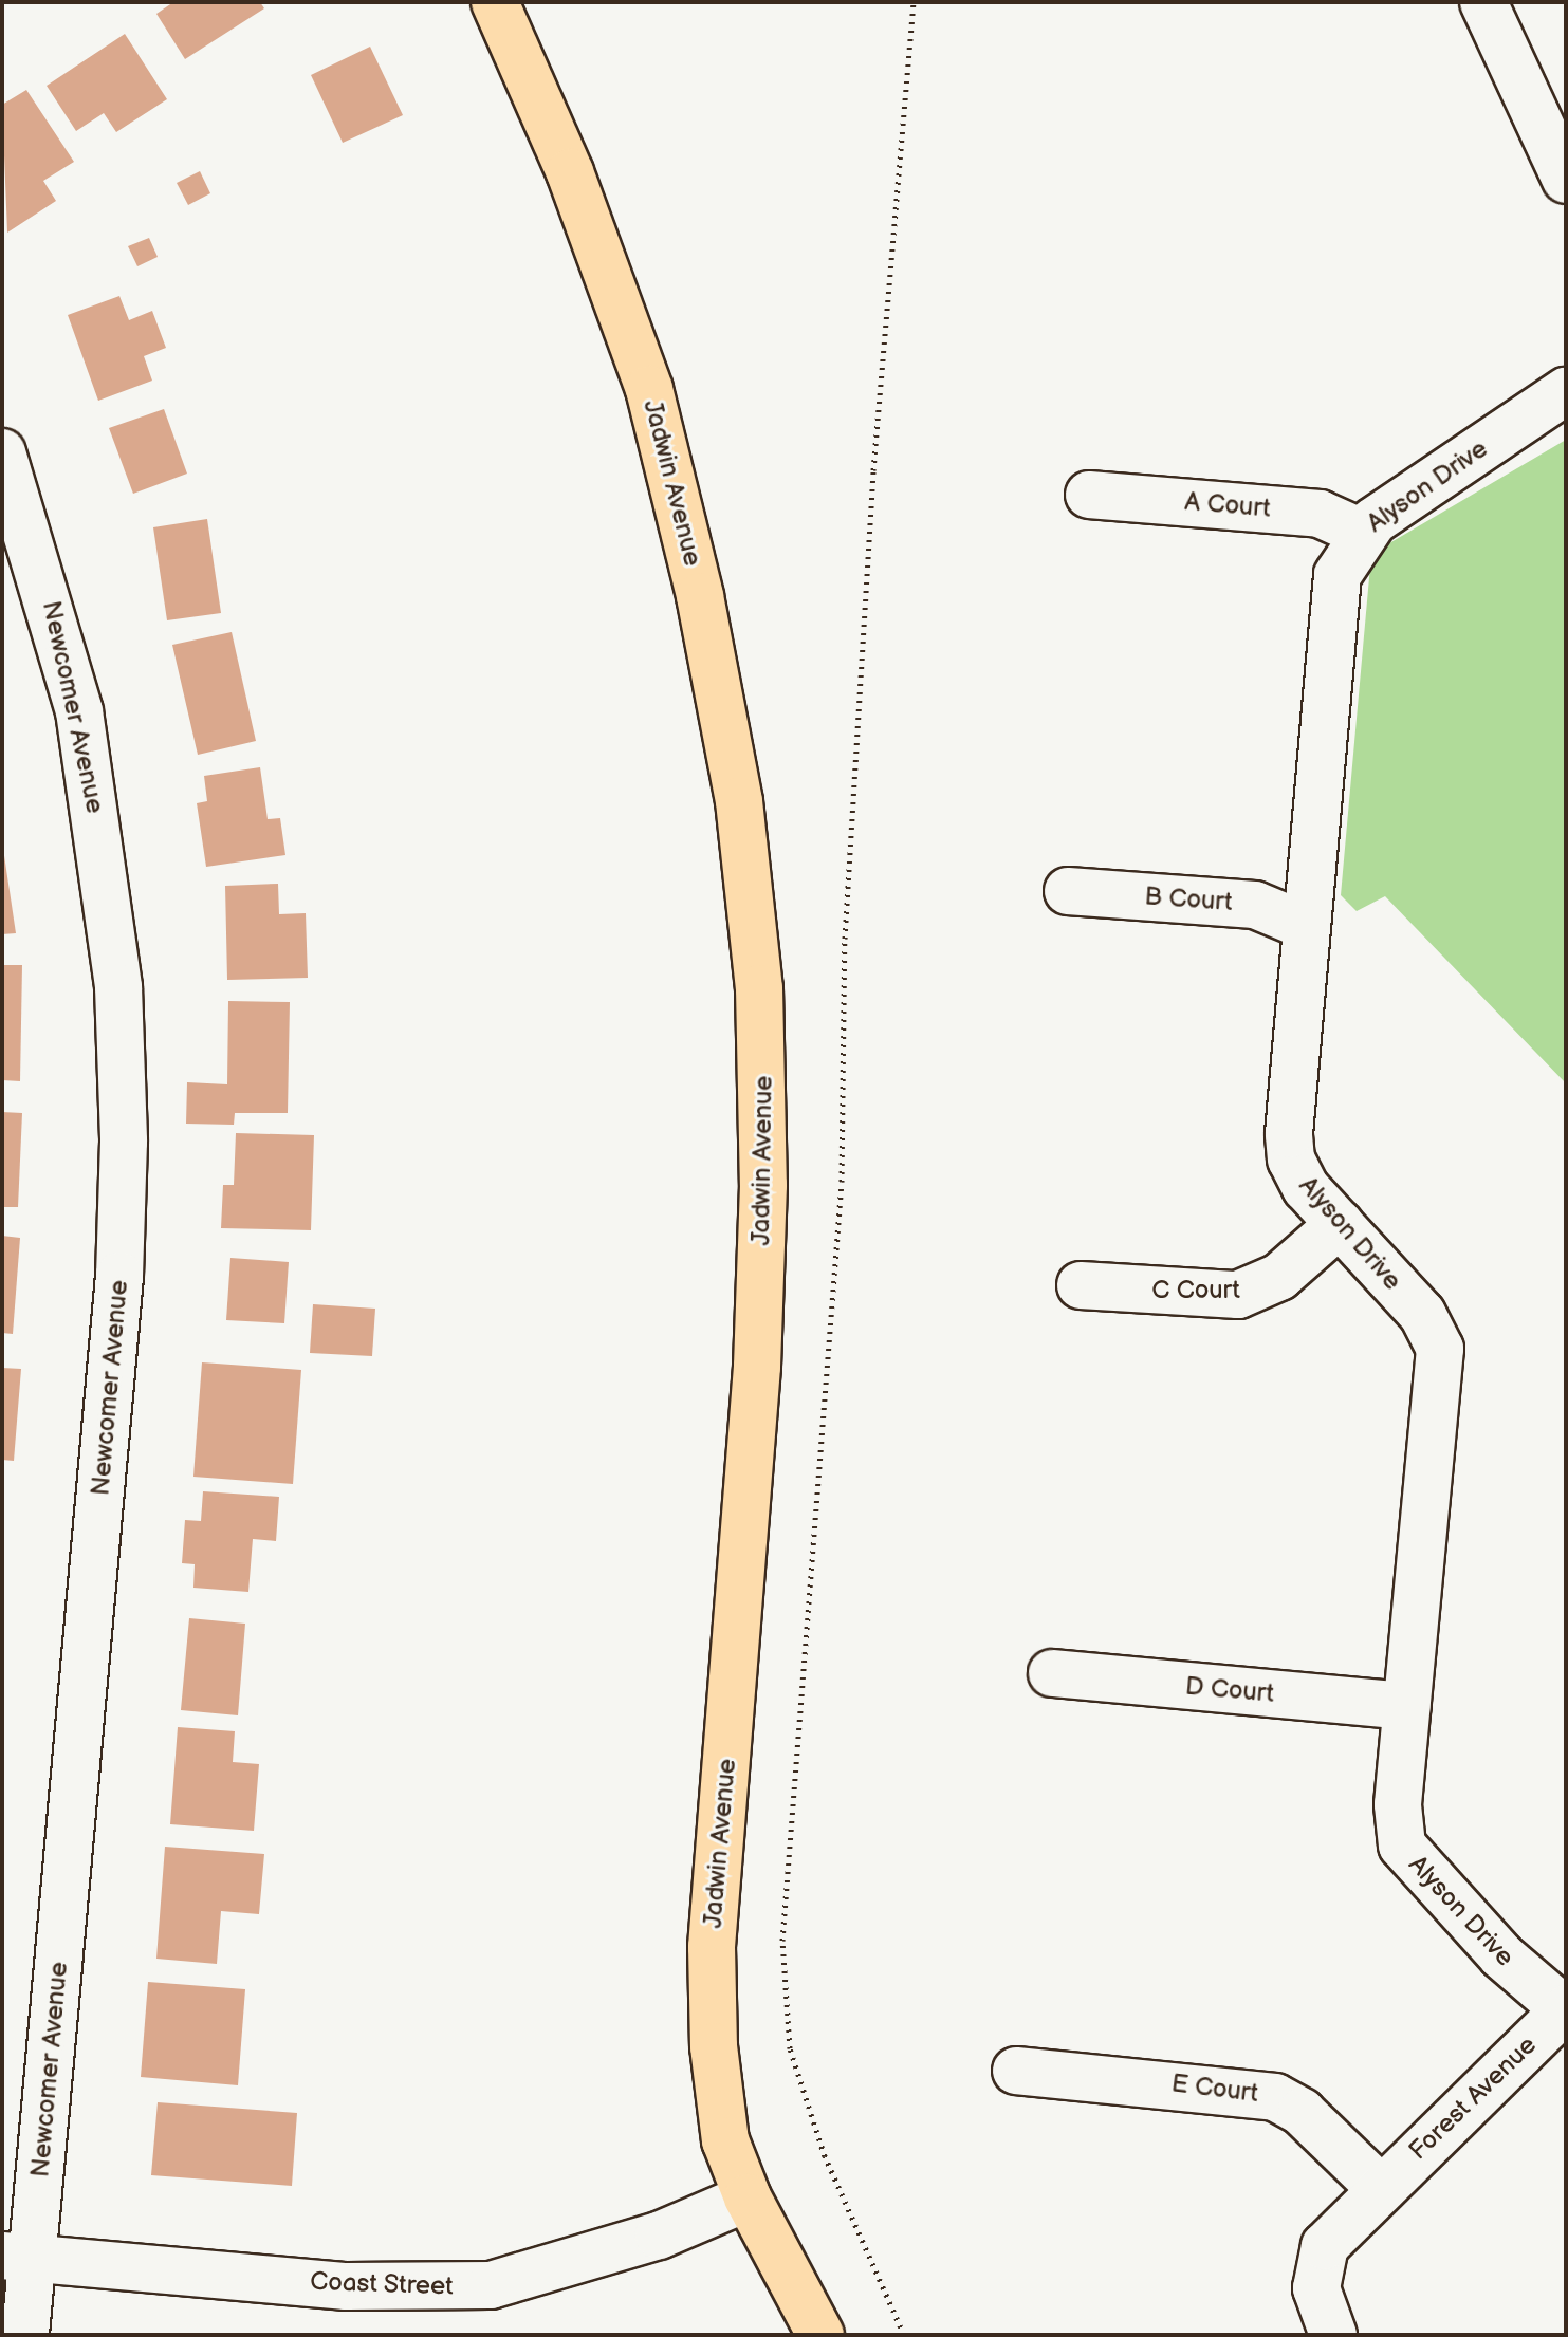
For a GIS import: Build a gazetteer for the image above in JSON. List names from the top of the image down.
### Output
{
  "streets": {
    "main road": ["Jadwin Avenue"],
    "street": [
      "Alyson Drive",
      "A Court",
      "Newcomer Avenue",
      "B Court",
      "C Court",
      "D Court",
      "E Court",
      "Forest Avenue",
      "Coast Street"
    ]
  },
  "crossings": [
    ["Jadwin Avenue", "Coast Street"],
    ["Alyson Drive", "A Court"],
    ["Alyson Drive", "B Court"],
    ["Alyson Drive", "C Court"],
    ["Alyson Drive", "D Court"],
    ["Alyson Drive", "Forest Avenue"],
    ["Newcomer Avenue", "Coast Street"],
    ["E Court", "Forest Avenue"]
  ]
}
